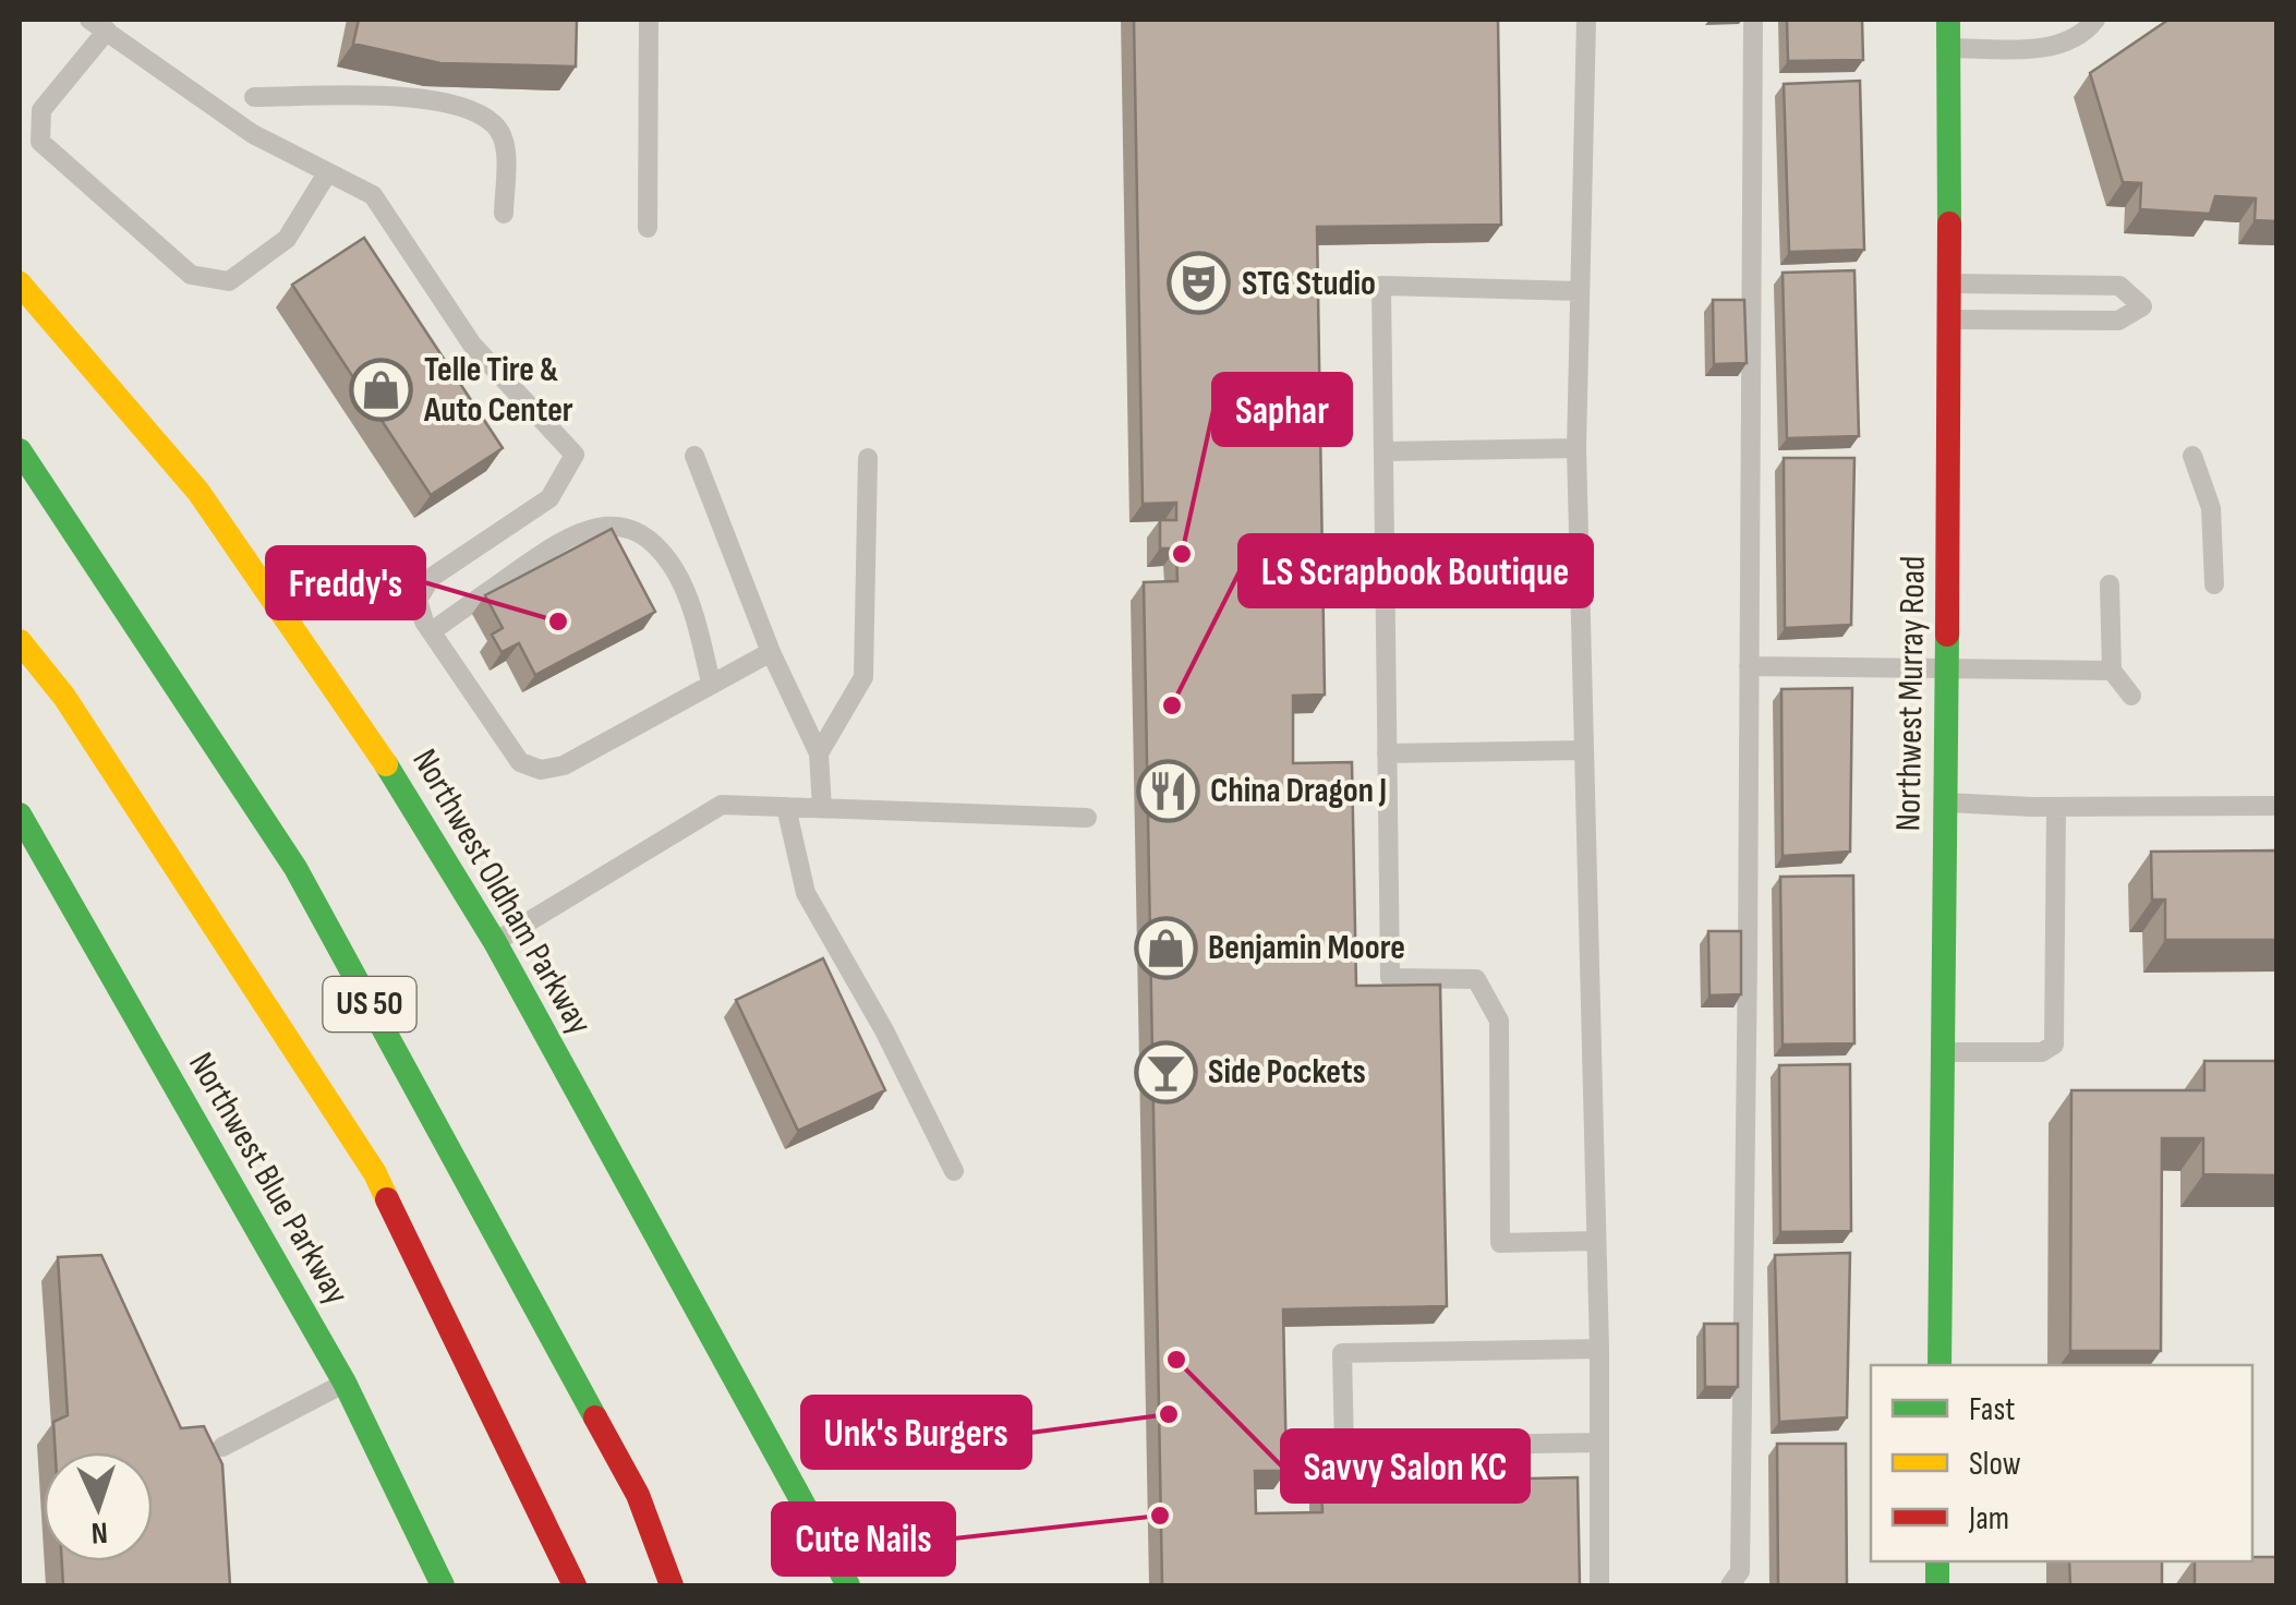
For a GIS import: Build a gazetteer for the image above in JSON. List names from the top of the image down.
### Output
{
  "streets": {
    "main road": [
      "Northwest Murray Road",
      "Northwest Oldham Parkway",
      "US 50",
      "Northwest Blue Parkway"
    ]
  },
  "places": {
    "theatre": ["STG Studio"],
    "shop": ["Telle Tire & Auto Center", "Benjamin Moore"],
    "other": [
      "Saphar",
      "Freddy's",
      "LS Scrapbook Boutique",
      "Savvy Salon KC",
      "Unk's Burgers",
      "Cute Nails"
    ],
    "restaurant": ["China Dragon J"],
    "bar": ["Side Pockets"]
  },
  "legend": ["Fast", "Slow", "Jam"],
  "north": "bottom"
}
